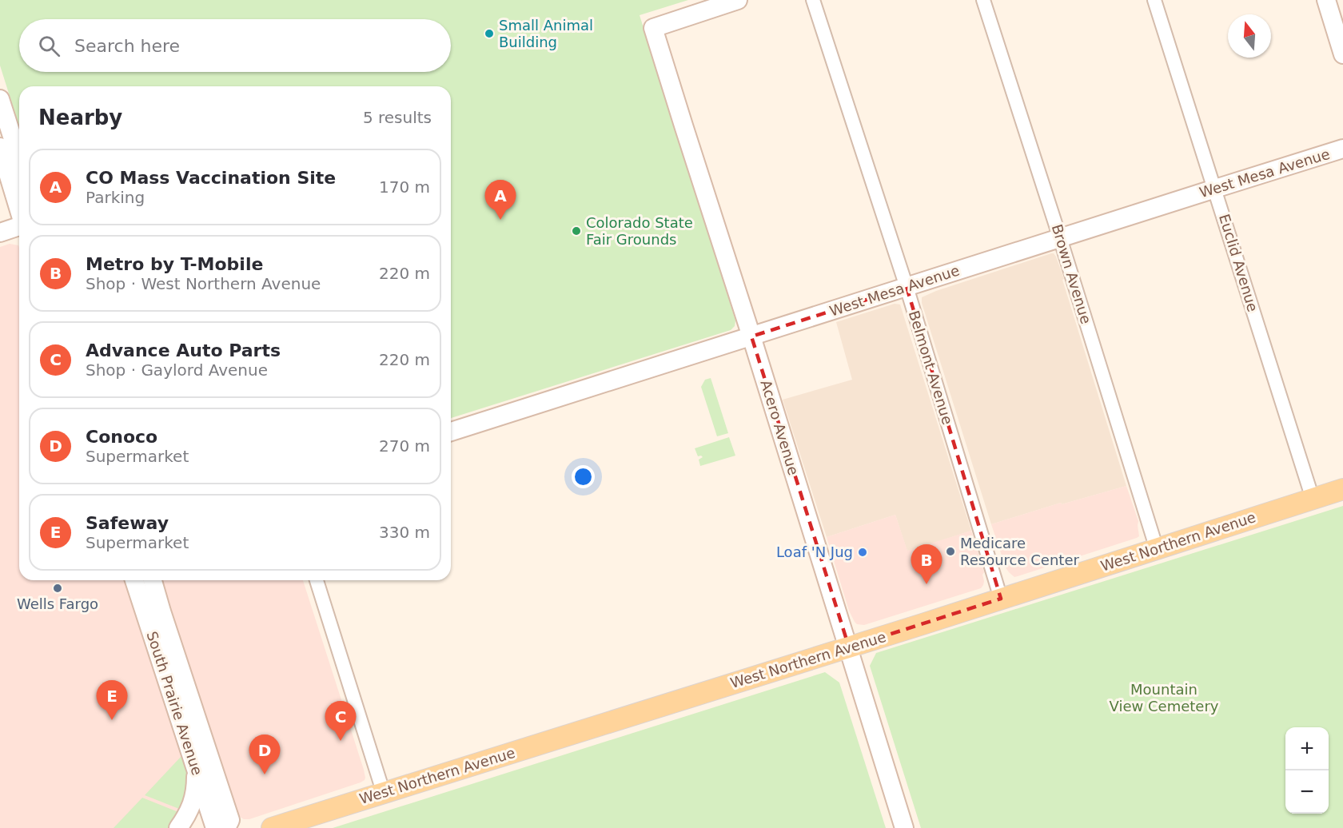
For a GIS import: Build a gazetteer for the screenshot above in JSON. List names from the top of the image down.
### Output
{
  "streets": {
    "main road": ["West Northern Avenue"],
    "street": [
      "West Mesa Avenue",
      "Euclid Avenue",
      "Brown Avenue",
      "Belmont Avenue",
      "Acero Avenue",
      "South Prairie Avenue"
    ]
  },
  "crossings": [
    ["West Mesa Avenue", "Euclid Avenue"],
    ["West Mesa Avenue", "Brown Avenue"],
    ["West Mesa Avenue", "Belmont Avenue"],
    ["West Mesa Avenue", "Acero Avenue"],
    ["Euclid Avenue", "West Northern Avenue"],
    ["Brown Avenue", "West Northern Avenue"],
    ["Belmont Avenue", "West Northern Avenue"],
    ["Acero Avenue", "West Northern Avenue"]
  ],
  "parks": ["Mountain View Cemetery"],
  "places": [
    "Small Animal Building",
    "Colorado State Fair Grounds",
    "Medicare Resource Center",
    "Loaf 'N Jug",
    "Wells Fargo"
  ],
  "north": "top",
  "page": {
    "search": "Search here",
    "heading": ["Nearby", "5 results"],
    "list": [
      {
        "mark": "A",
        "name": "CO Mass Vaccination Site",
        "note": "Parking",
        "value": "170 m"
      },
      {
        "mark": "B",
        "name": "Metro by T-Mobile",
        "note": "Shop · West Northern Avenue",
        "value": "220 m"
      },
      {
        "mark": "C",
        "name": "Advance Auto Parts",
        "note": "Shop · Gaylord Avenue",
        "value": "220 m"
      },
      {
        "mark": "D",
        "name": "Conoco",
        "note": "Supermarket",
        "value": "270 m"
      },
      {
        "mark": "E",
        "name": "Safeway",
        "note": "Supermarket",
        "value": "330 m"
      }
    ],
    "pins": [
      "A",
      "B",
      "E",
      "C",
      "D"
    ],
    "map_buttons": ["+", "−"]
  }
}
